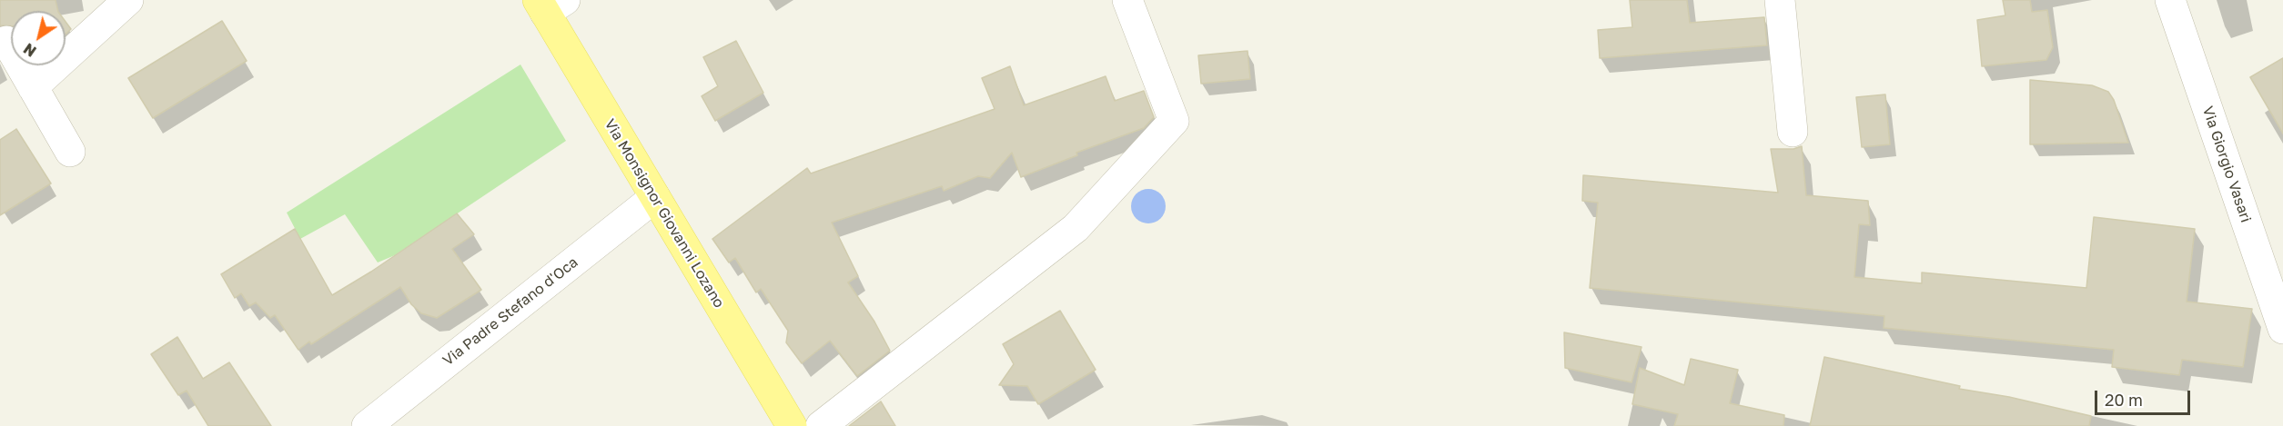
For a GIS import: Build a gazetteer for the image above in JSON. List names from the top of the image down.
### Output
{
  "streets": {
    "main road": ["Via Monsignor Giovanni Lozano"],
    "street": ["Via Giorgio Vasari", "Via Padre Stefano d'Oca"]
  },
  "crossings": [
    ["Via Monsignor Giovanni Lozano", "Via Padre Stefano d'Oca"]
  ],
  "scale_bar": "20 m",
  "north": "bottom left"
}
